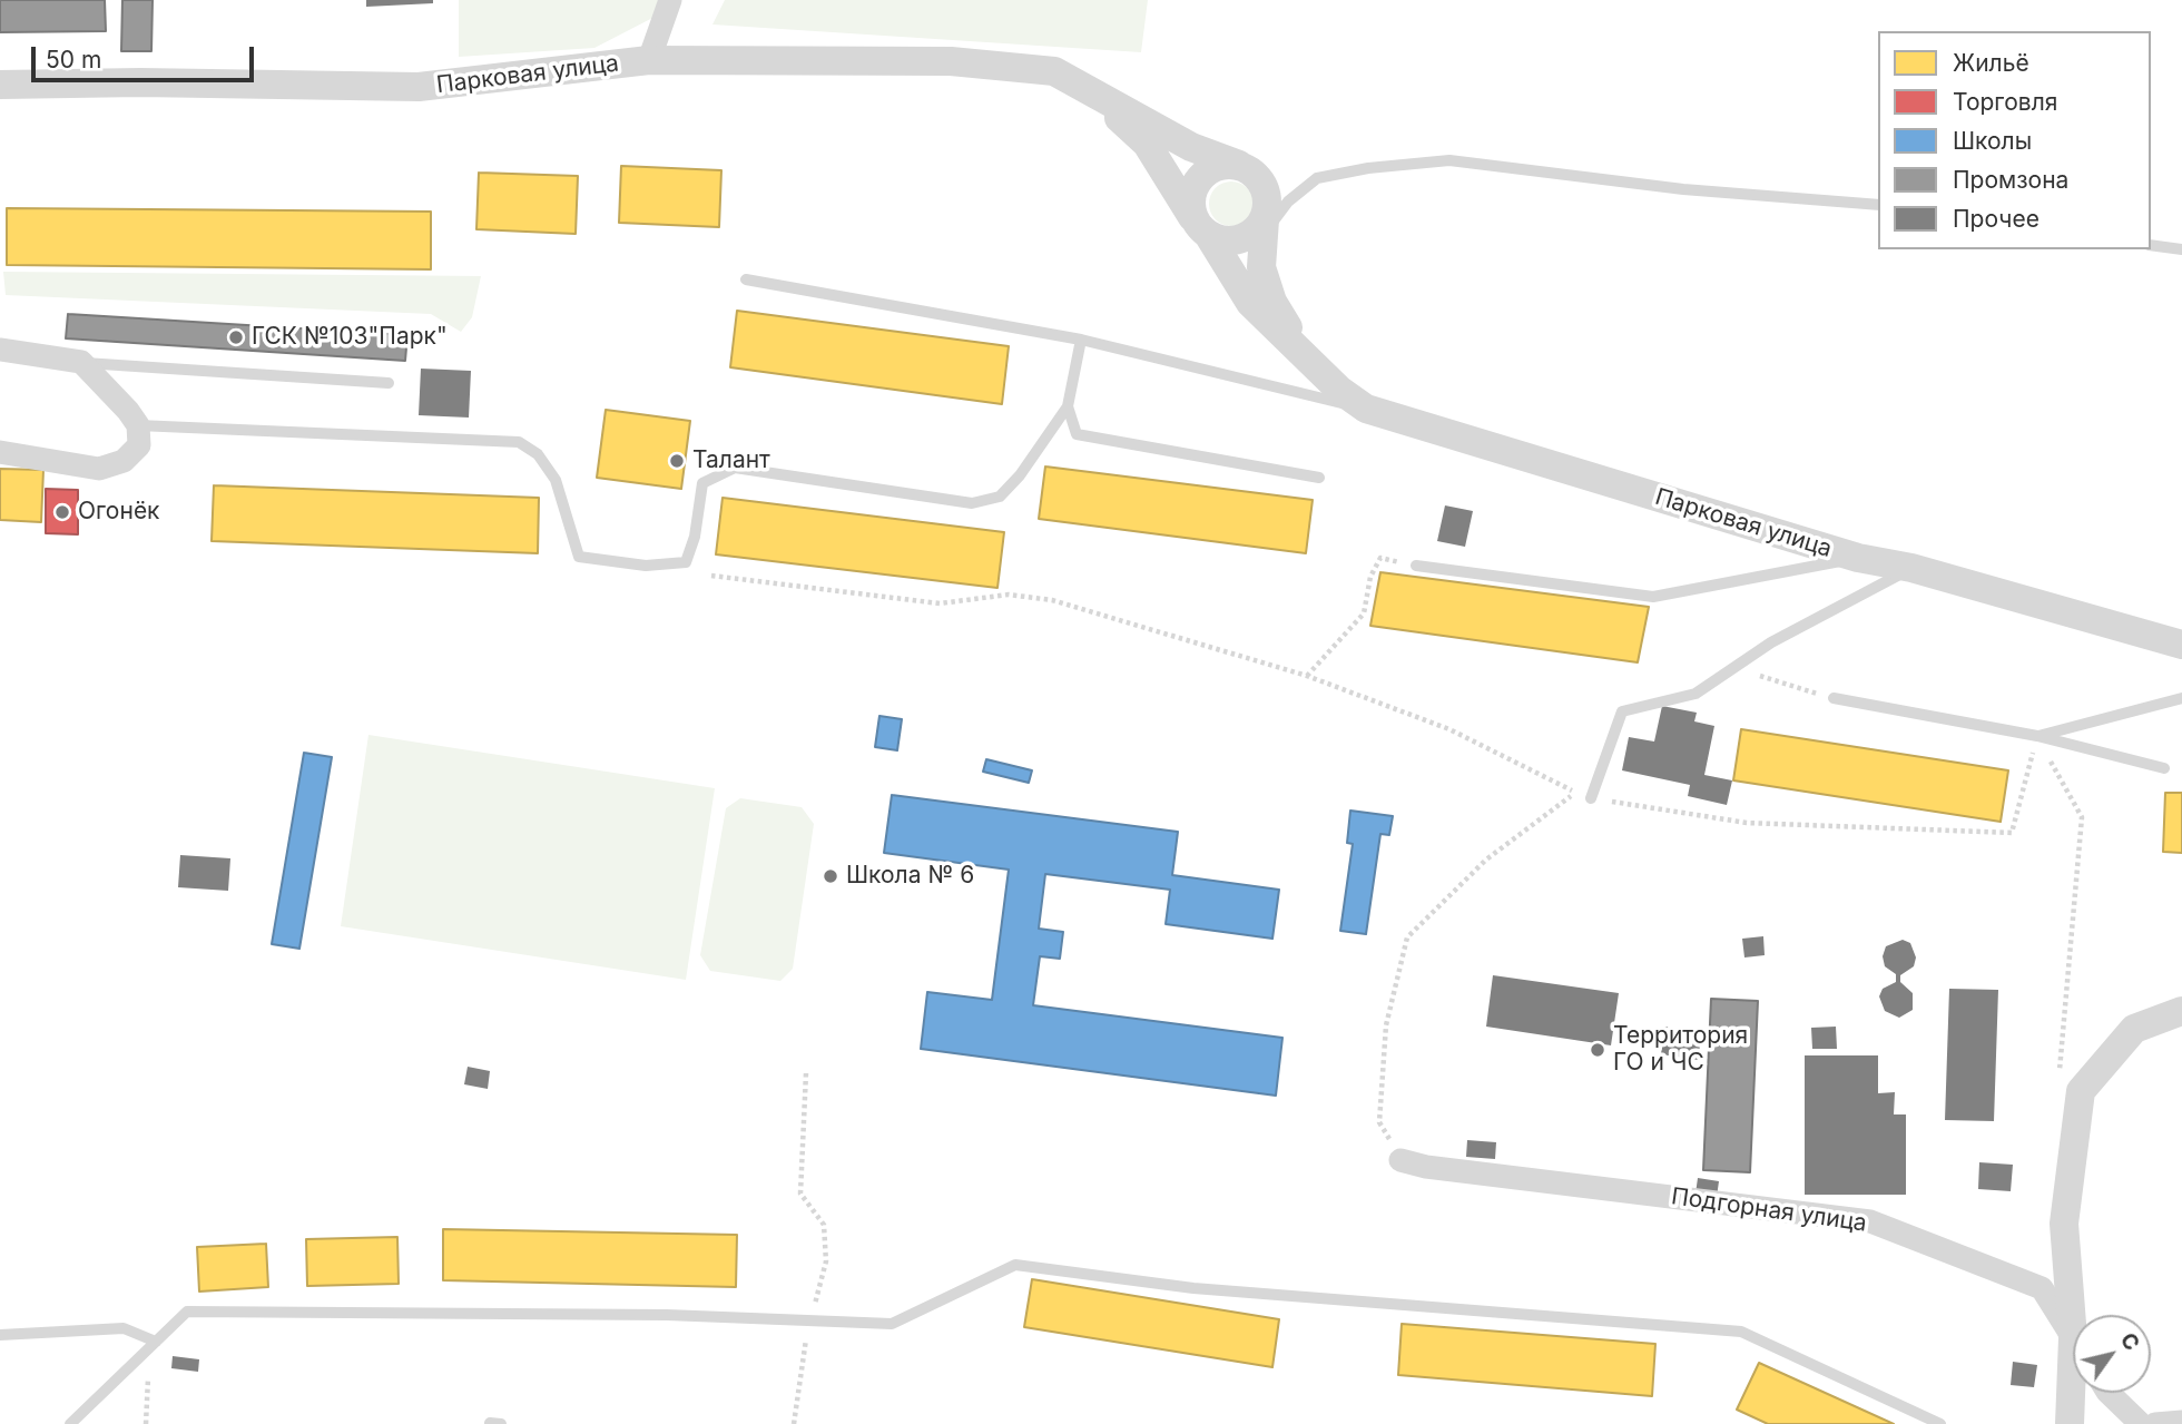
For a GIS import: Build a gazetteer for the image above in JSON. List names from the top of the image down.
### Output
{
  "streets": {
    "street": ["Парковая улица", "Подгорная улица"]
  },
  "places": [
    "ГСК №103\"Парк\"",
    "Талант",
    "Огонёк",
    "Школа № 6",
    "Территория ГО и ЧС"
  ],
  "legend": [
    "Жильё",
    "Торговля",
    "Школы",
    "Промзона",
    "Прочее"
  ],
  "scale_bar": "50 m",
  "north": "top right"
}
